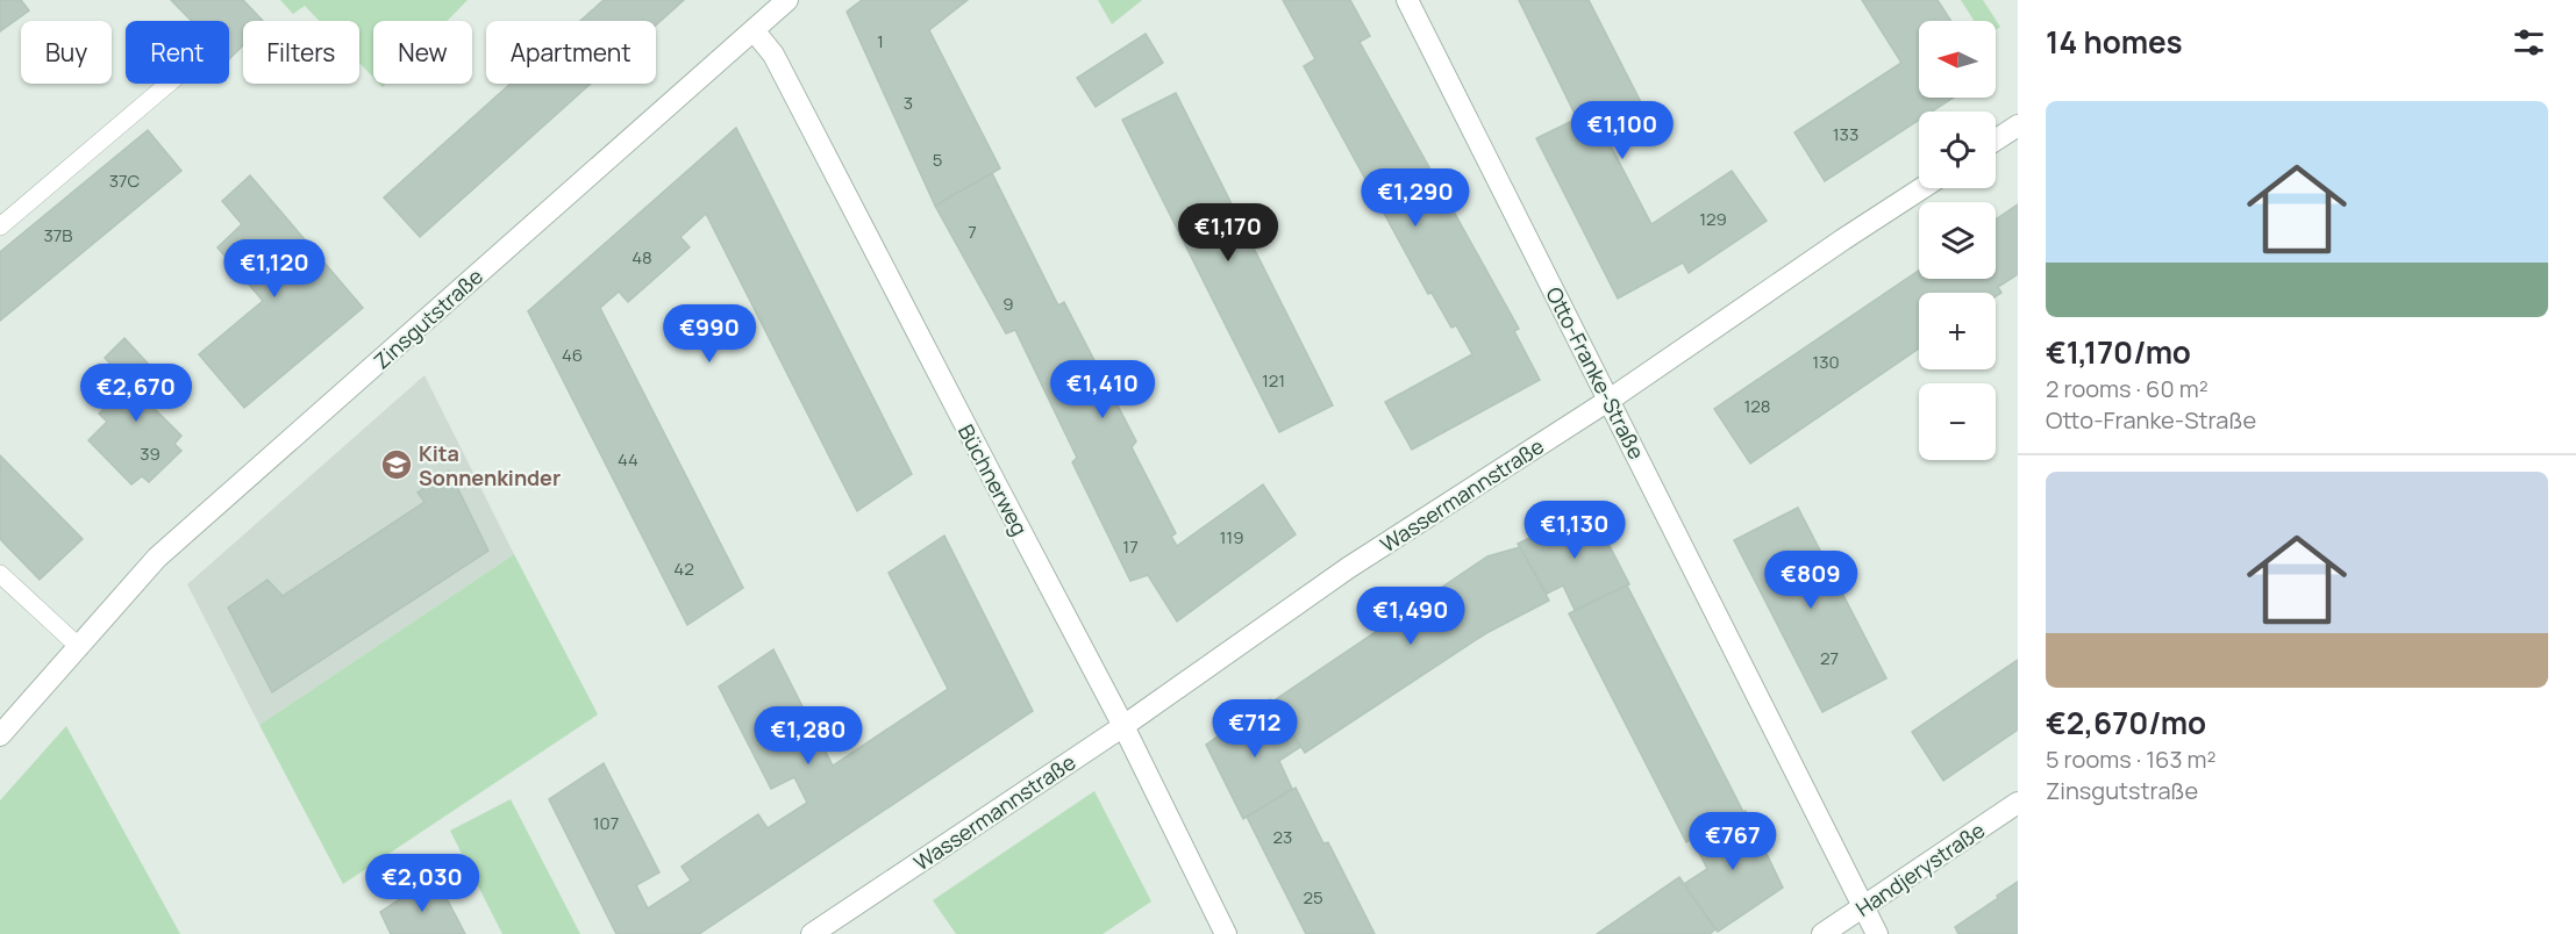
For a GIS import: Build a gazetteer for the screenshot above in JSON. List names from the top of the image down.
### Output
{
  "streets": {
    "street": [
      "Zinsgutstraße",
      "Otto-Franke-Straße",
      "Büchnerweg",
      "Wassermannstraße",
      "Handjerystraße"
    ]
  },
  "crossings": [
    ["Zinsgutstraße", "Büchnerweg"],
    ["Otto-Franke-Straße", "Wassermannstraße"],
    ["Otto-Franke-Straße", "Handjerystraße"],
    ["Büchnerweg", "Wassermannstraße"]
  ],
  "places": {
    "school or university": ["Kita Sonnenkinder"]
  },
  "house_numbers": [
    "1",
    "3",
    "133",
    "5",
    "37C",
    "129",
    "7",
    "37B",
    "48",
    "9",
    "46",
    "130",
    "121",
    "128",
    "39",
    "44",
    "119",
    "17",
    "42",
    "27",
    "107",
    "23",
    "25"
  ],
  "north": "left",
  "page": {
    "heading": "14 homes",
    "map_buttons": ["+", "−"],
    "chip": [
      "Buy",
      "Rent",
      "Filters",
      "New",
      "Apartment"
    ],
    "list": [
      {
        "name": "€1,170/mo",
        "note": "2 rooms · 60 m² · Otto-Franke-Straße"
      },
      {
        "name": "€2,670/mo",
        "note": "5 rooms · 163 m² · Zinsgutstraße"
      }
    ],
    "price": [
      "€1,100",
      "€1,290",
      "€1,170",
      "€1,120",
      "€990",
      "€1,410",
      "€2,670",
      "€1,130",
      "€809",
      "€1,490",
      "€712",
      "€1,280",
      "€767",
      "€2,030"
    ]
  }
}
